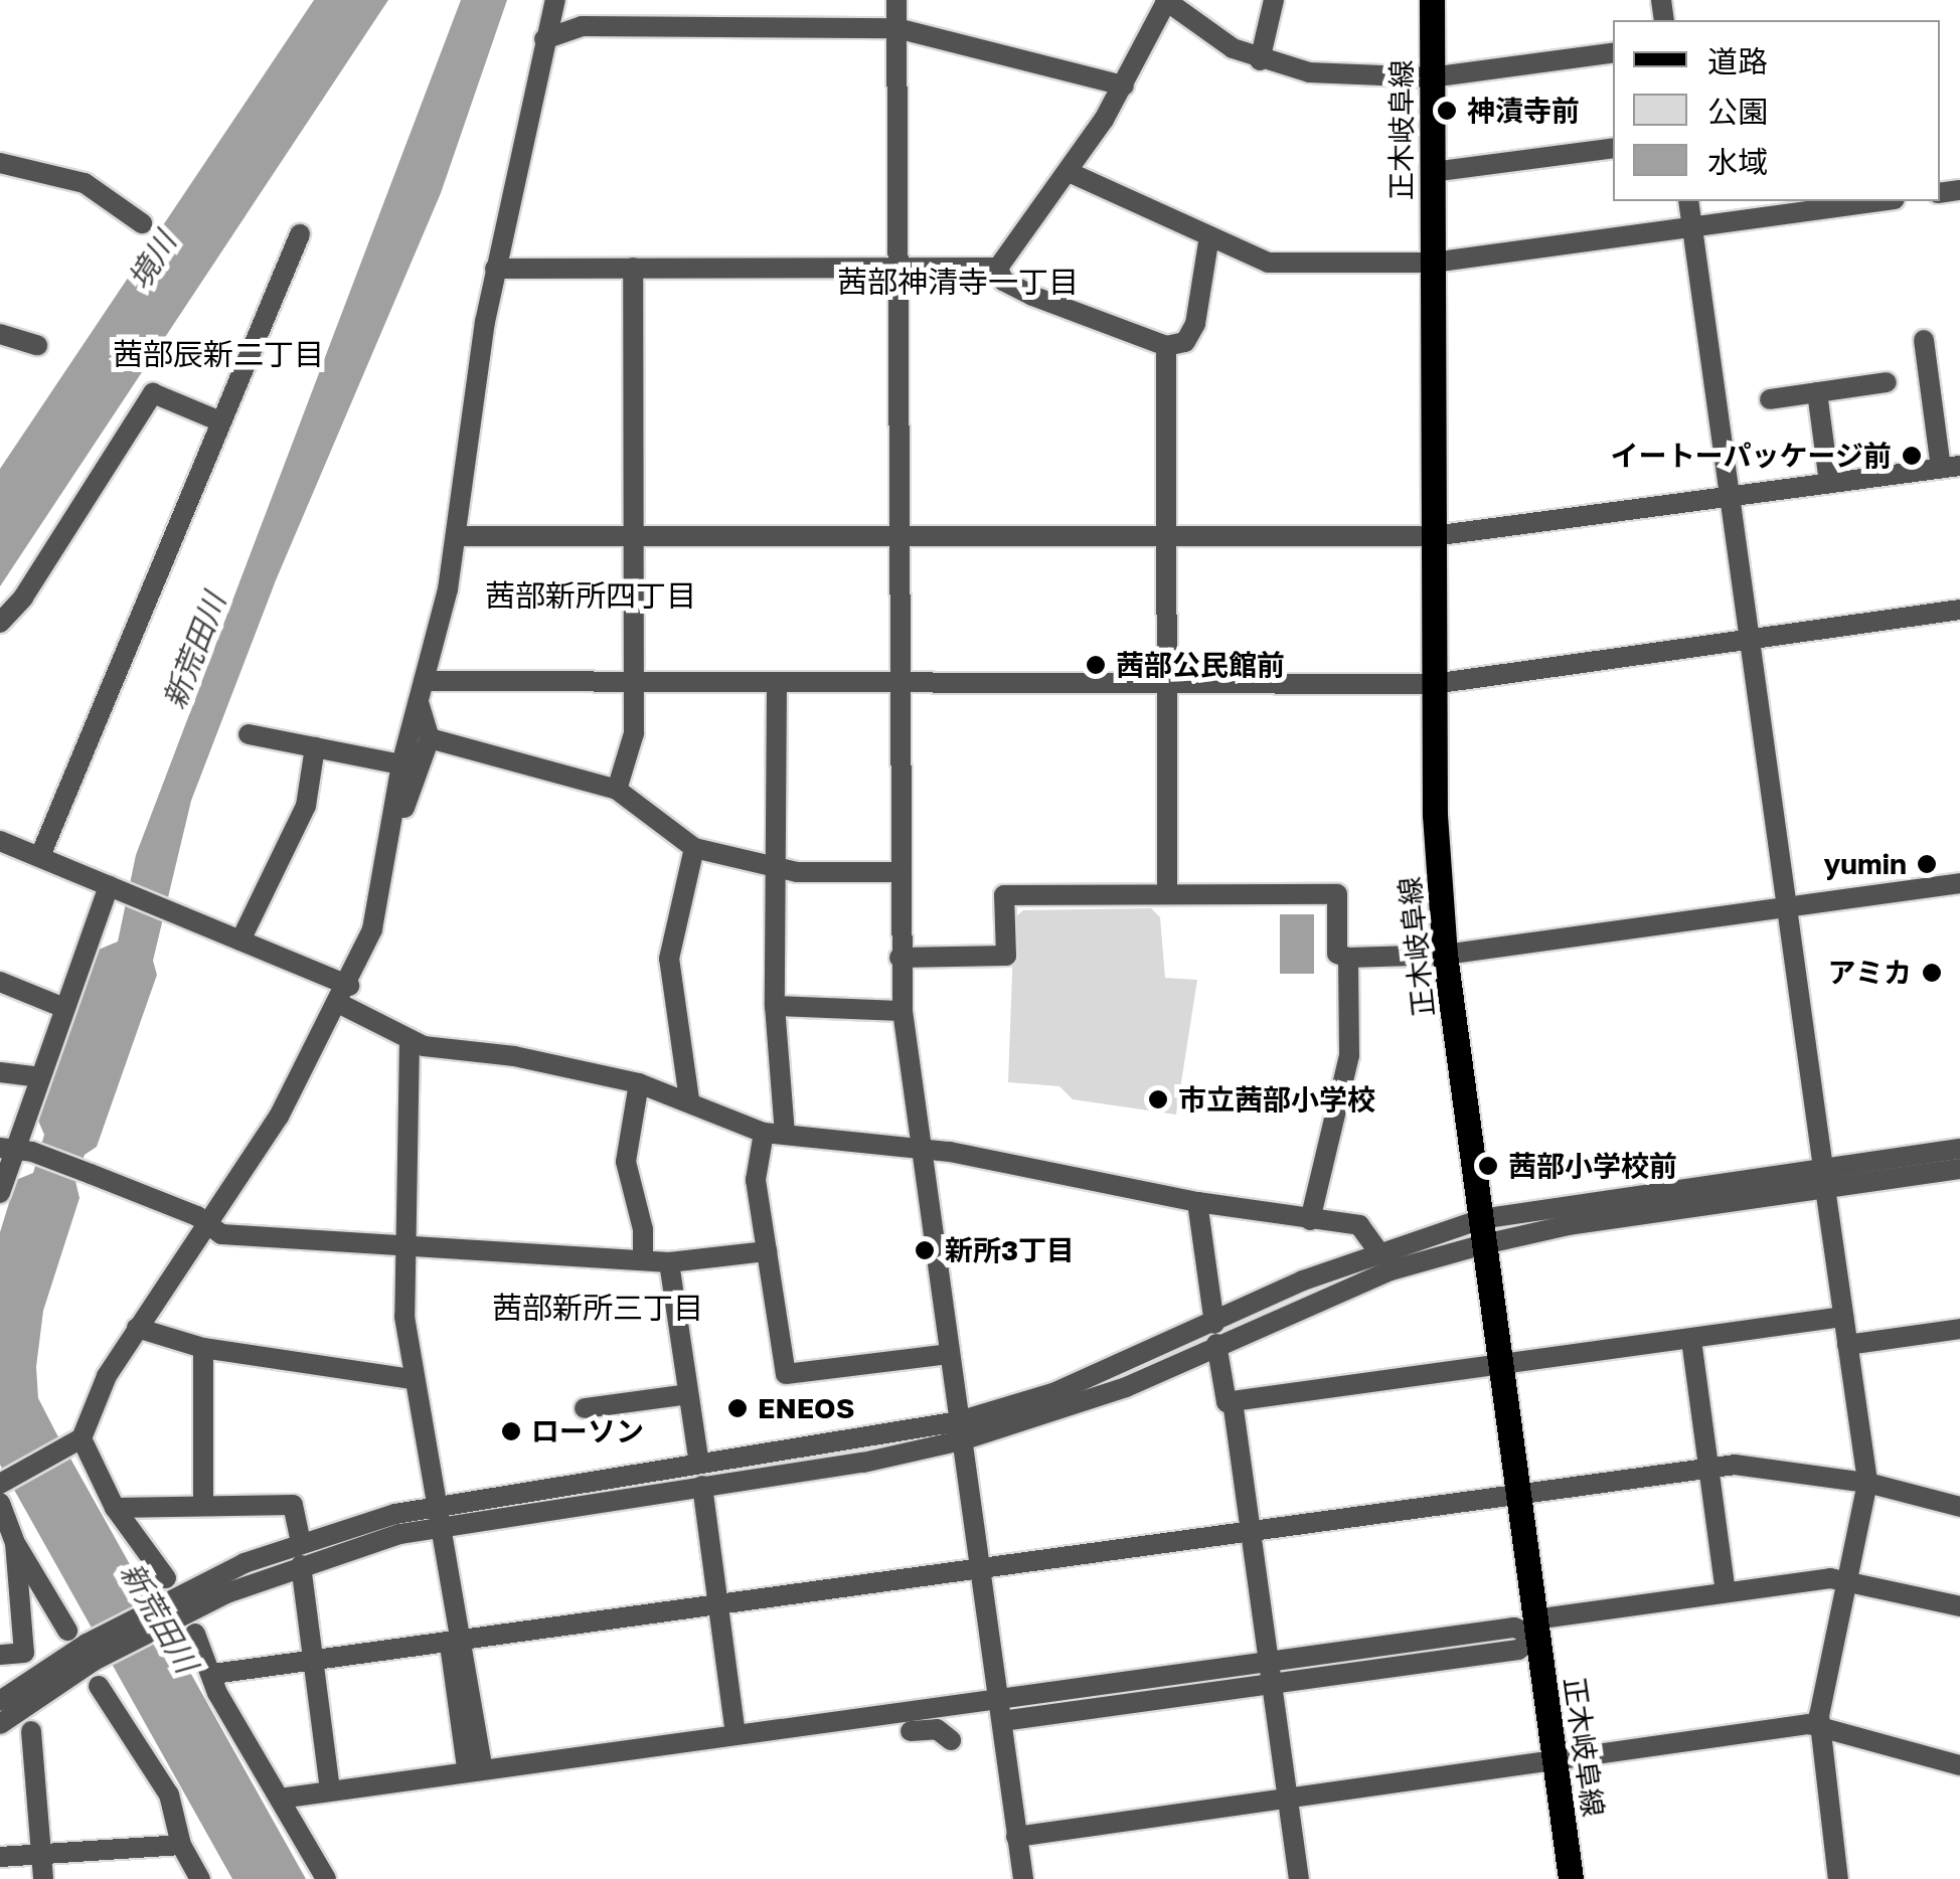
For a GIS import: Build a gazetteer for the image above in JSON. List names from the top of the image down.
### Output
{
  "streets": {
    "main road": ["正木岐阜線"]
  },
  "districts": [
    "茜部神清寺一丁目",
    "茜部辰新二丁目",
    "茜部新所四丁目",
    "茜部新所三丁目"
  ],
  "water": ["境川", "新荒田川"],
  "places": [
    "神漬寺前",
    "イートーパッケージ前",
    "茜部公民館前",
    "yumin",
    "アミカ",
    "市立茜部小学校",
    "茜部小学校前",
    "新所3丁目",
    "ENEOS",
    "ローソン"
  ],
  "legend": ["道路", "公園", "水域"]
}
